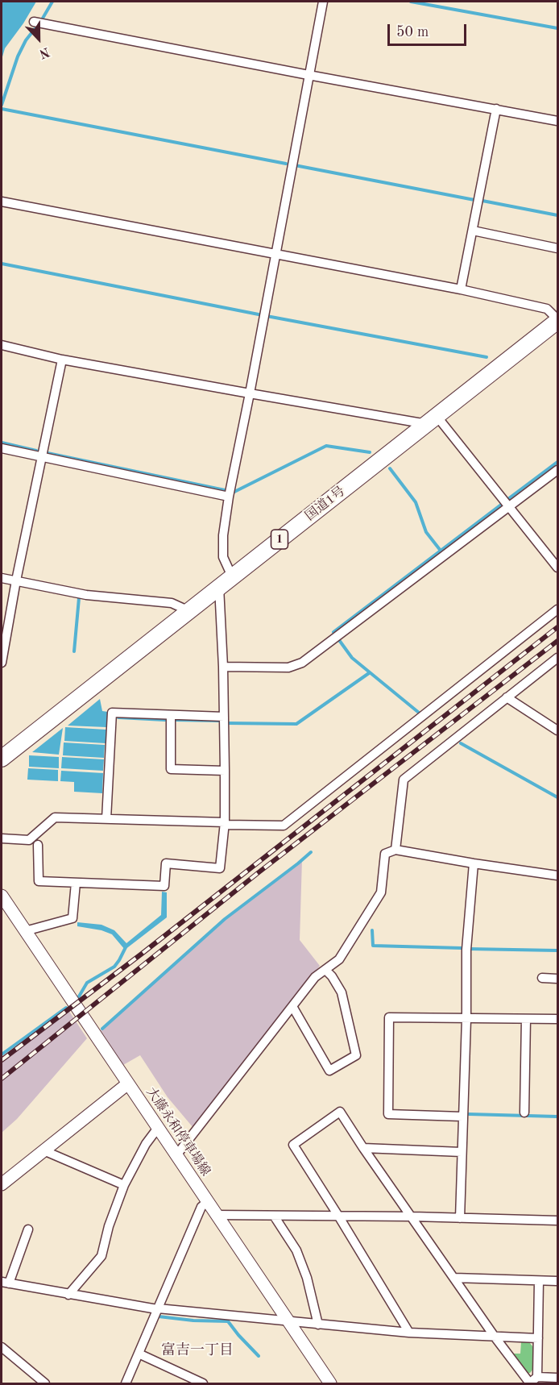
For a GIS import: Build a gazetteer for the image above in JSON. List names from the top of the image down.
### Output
{
  "streets": {
    "highway": ["国道1号", "1"],
    "main road": ["大藤永和停車場線"]
  },
  "districts": ["富吉一丁目"],
  "scale_bar": "50 m",
  "north": "bottom"
}
